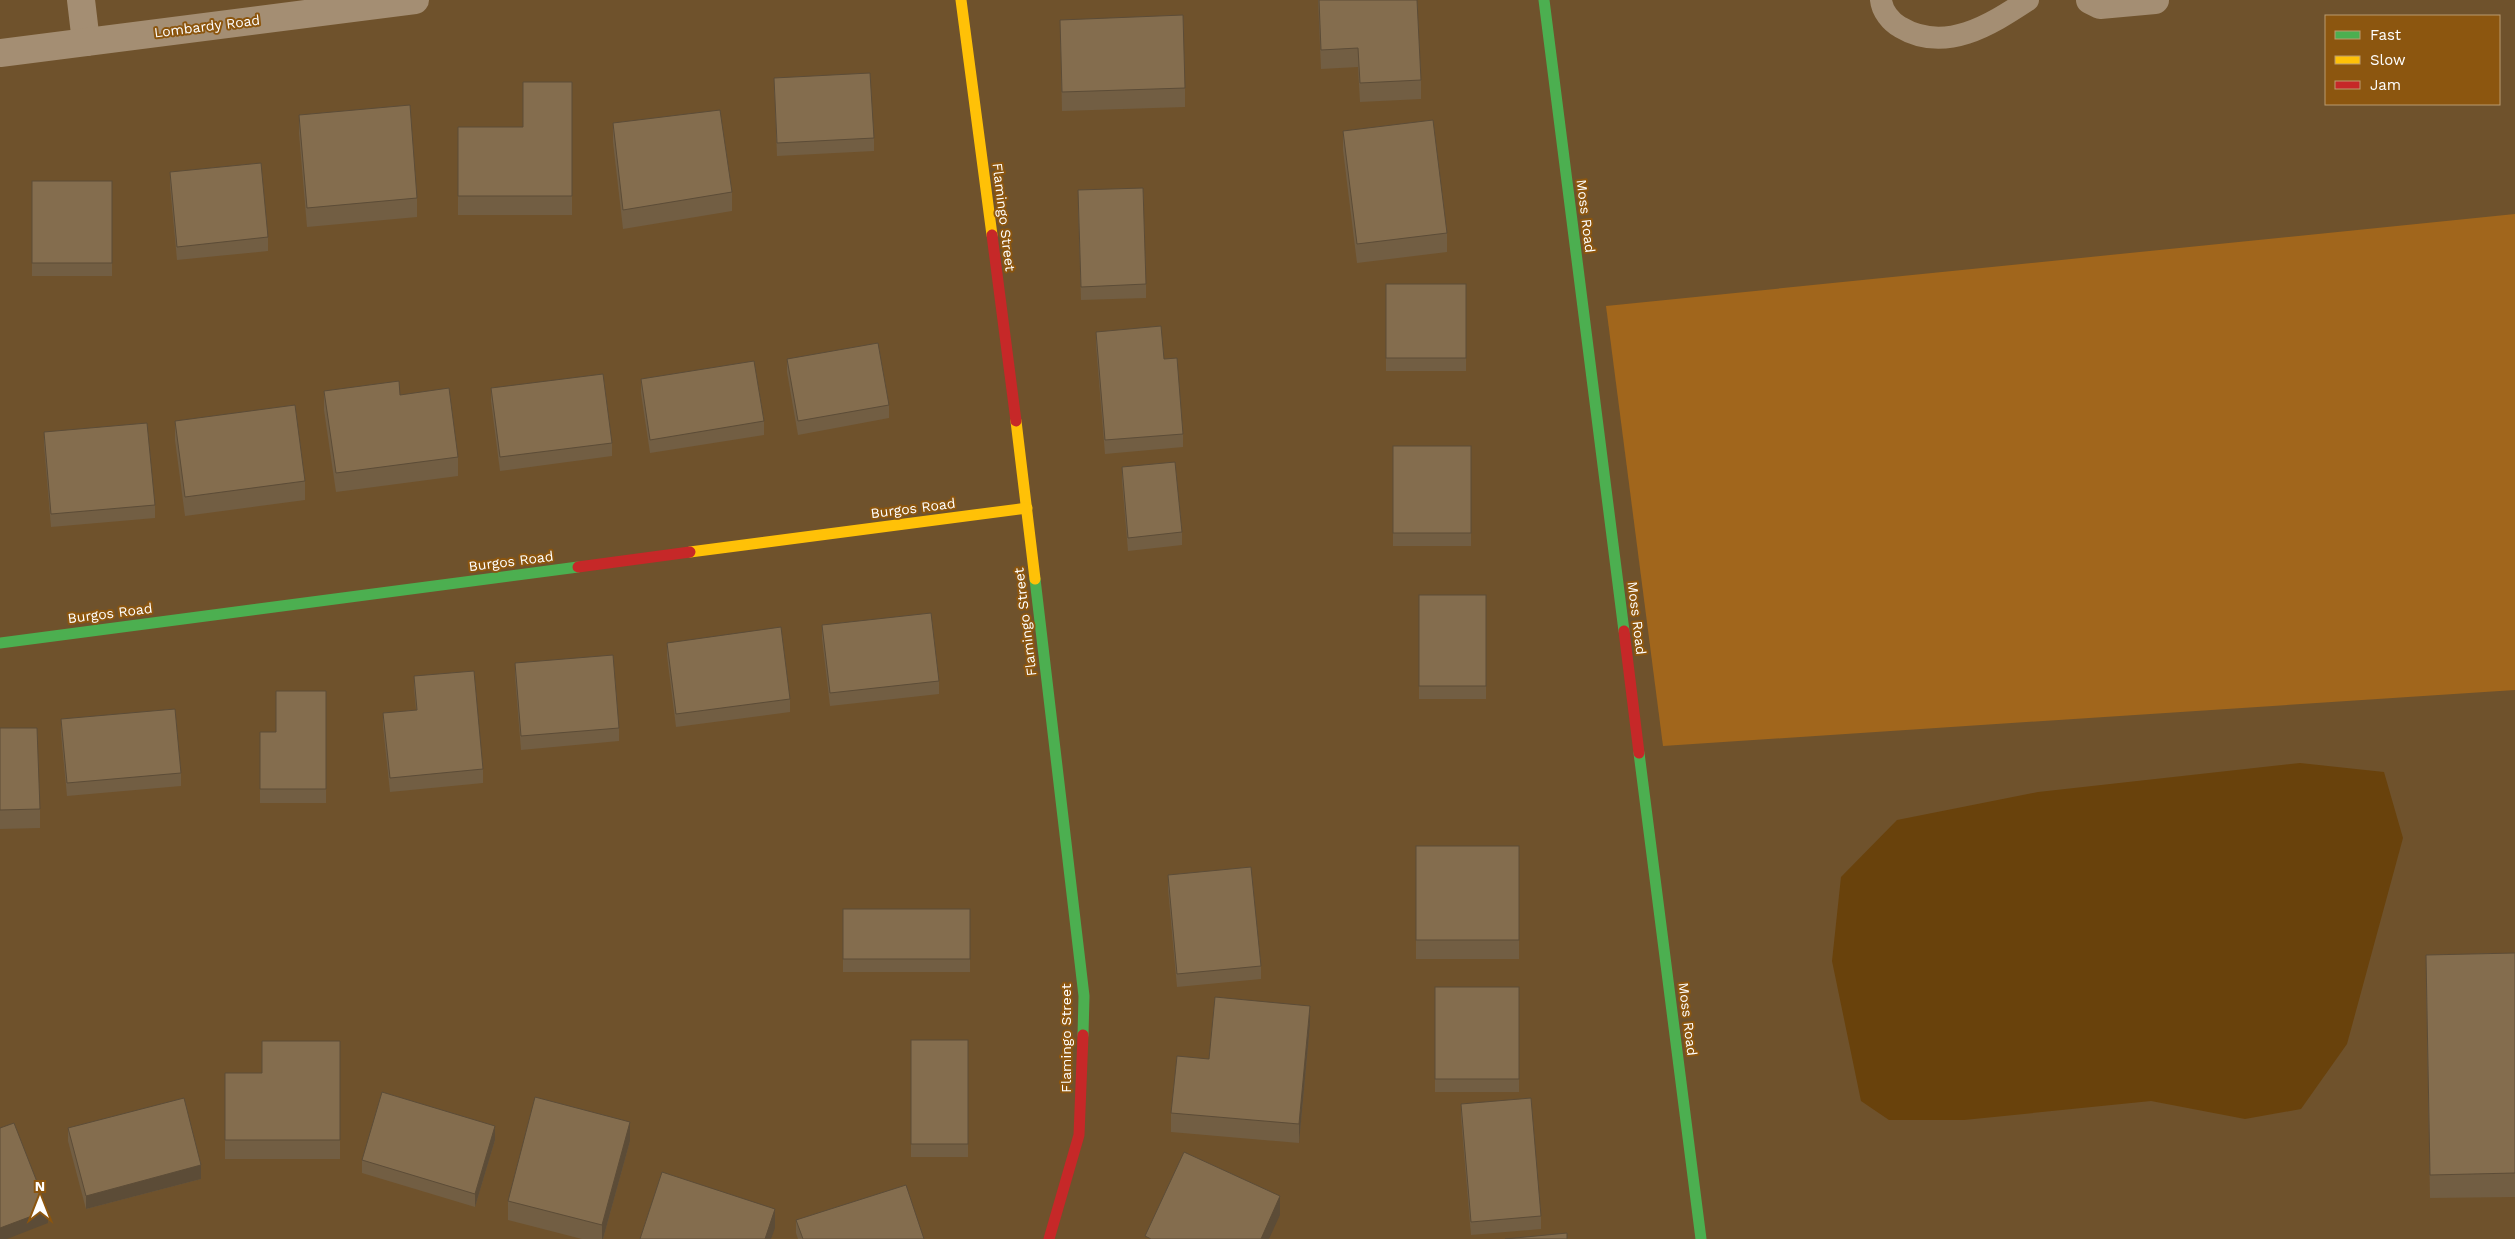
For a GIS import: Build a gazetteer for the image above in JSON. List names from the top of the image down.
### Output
{
  "streets": {
    "street": [
      "Lombardy Road",
      "Moss Road",
      "Flamingo Street",
      "Burgos Road"
    ]
  },
  "crossings": [
    ["Flamingo Street", "Burgos Road"]
  ],
  "legend": ["Fast", "Slow", "Jam"],
  "north": "top"
}
